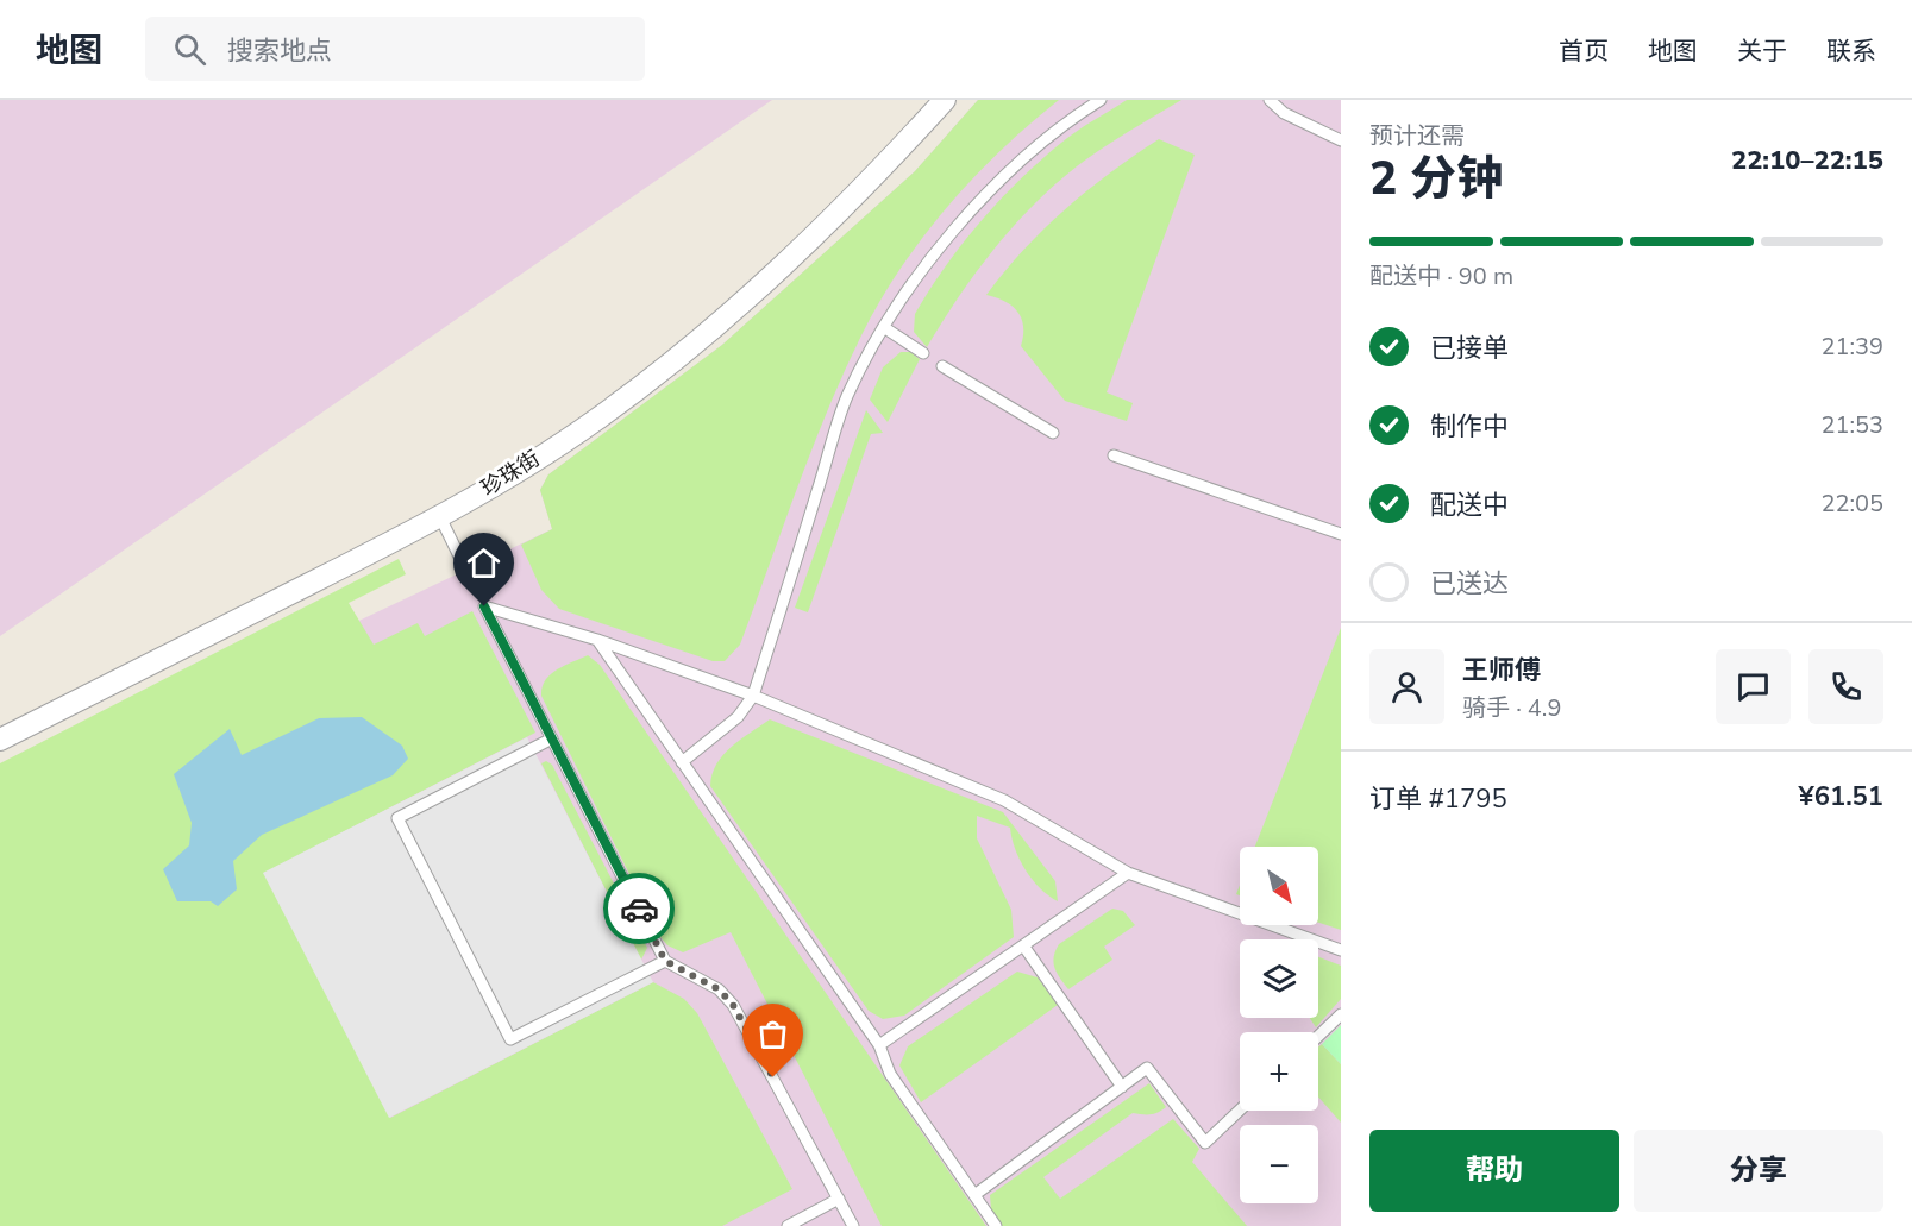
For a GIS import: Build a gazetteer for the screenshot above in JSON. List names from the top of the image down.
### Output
{
  "streets": {
    "street": ["珍珠街"]
  },
  "north": "bottom right",
  "page": {
    "header": "地图",
    "search": "搜索地点",
    "nav": [
      "首页",
      "地图",
      "关于",
      "联系"
    ],
    "heading": ["2 分钟", "预计还需", "22:10–22:15"],
    "panel": [
      "王师傅",
      "骑手 · 4.9",
      "订单 #1795",
      "¥61.51"
    ],
    "bar": "配送中 · 90 m",
    "list": [
      ["已接单", "21:39"],
      ["制作中", "21:53"],
      ["配送中", "22:05"],
      "已送达"
    ],
    "map_buttons": ["+", "−"],
    "buttons": ["帮助", "分享"]
  }
}
